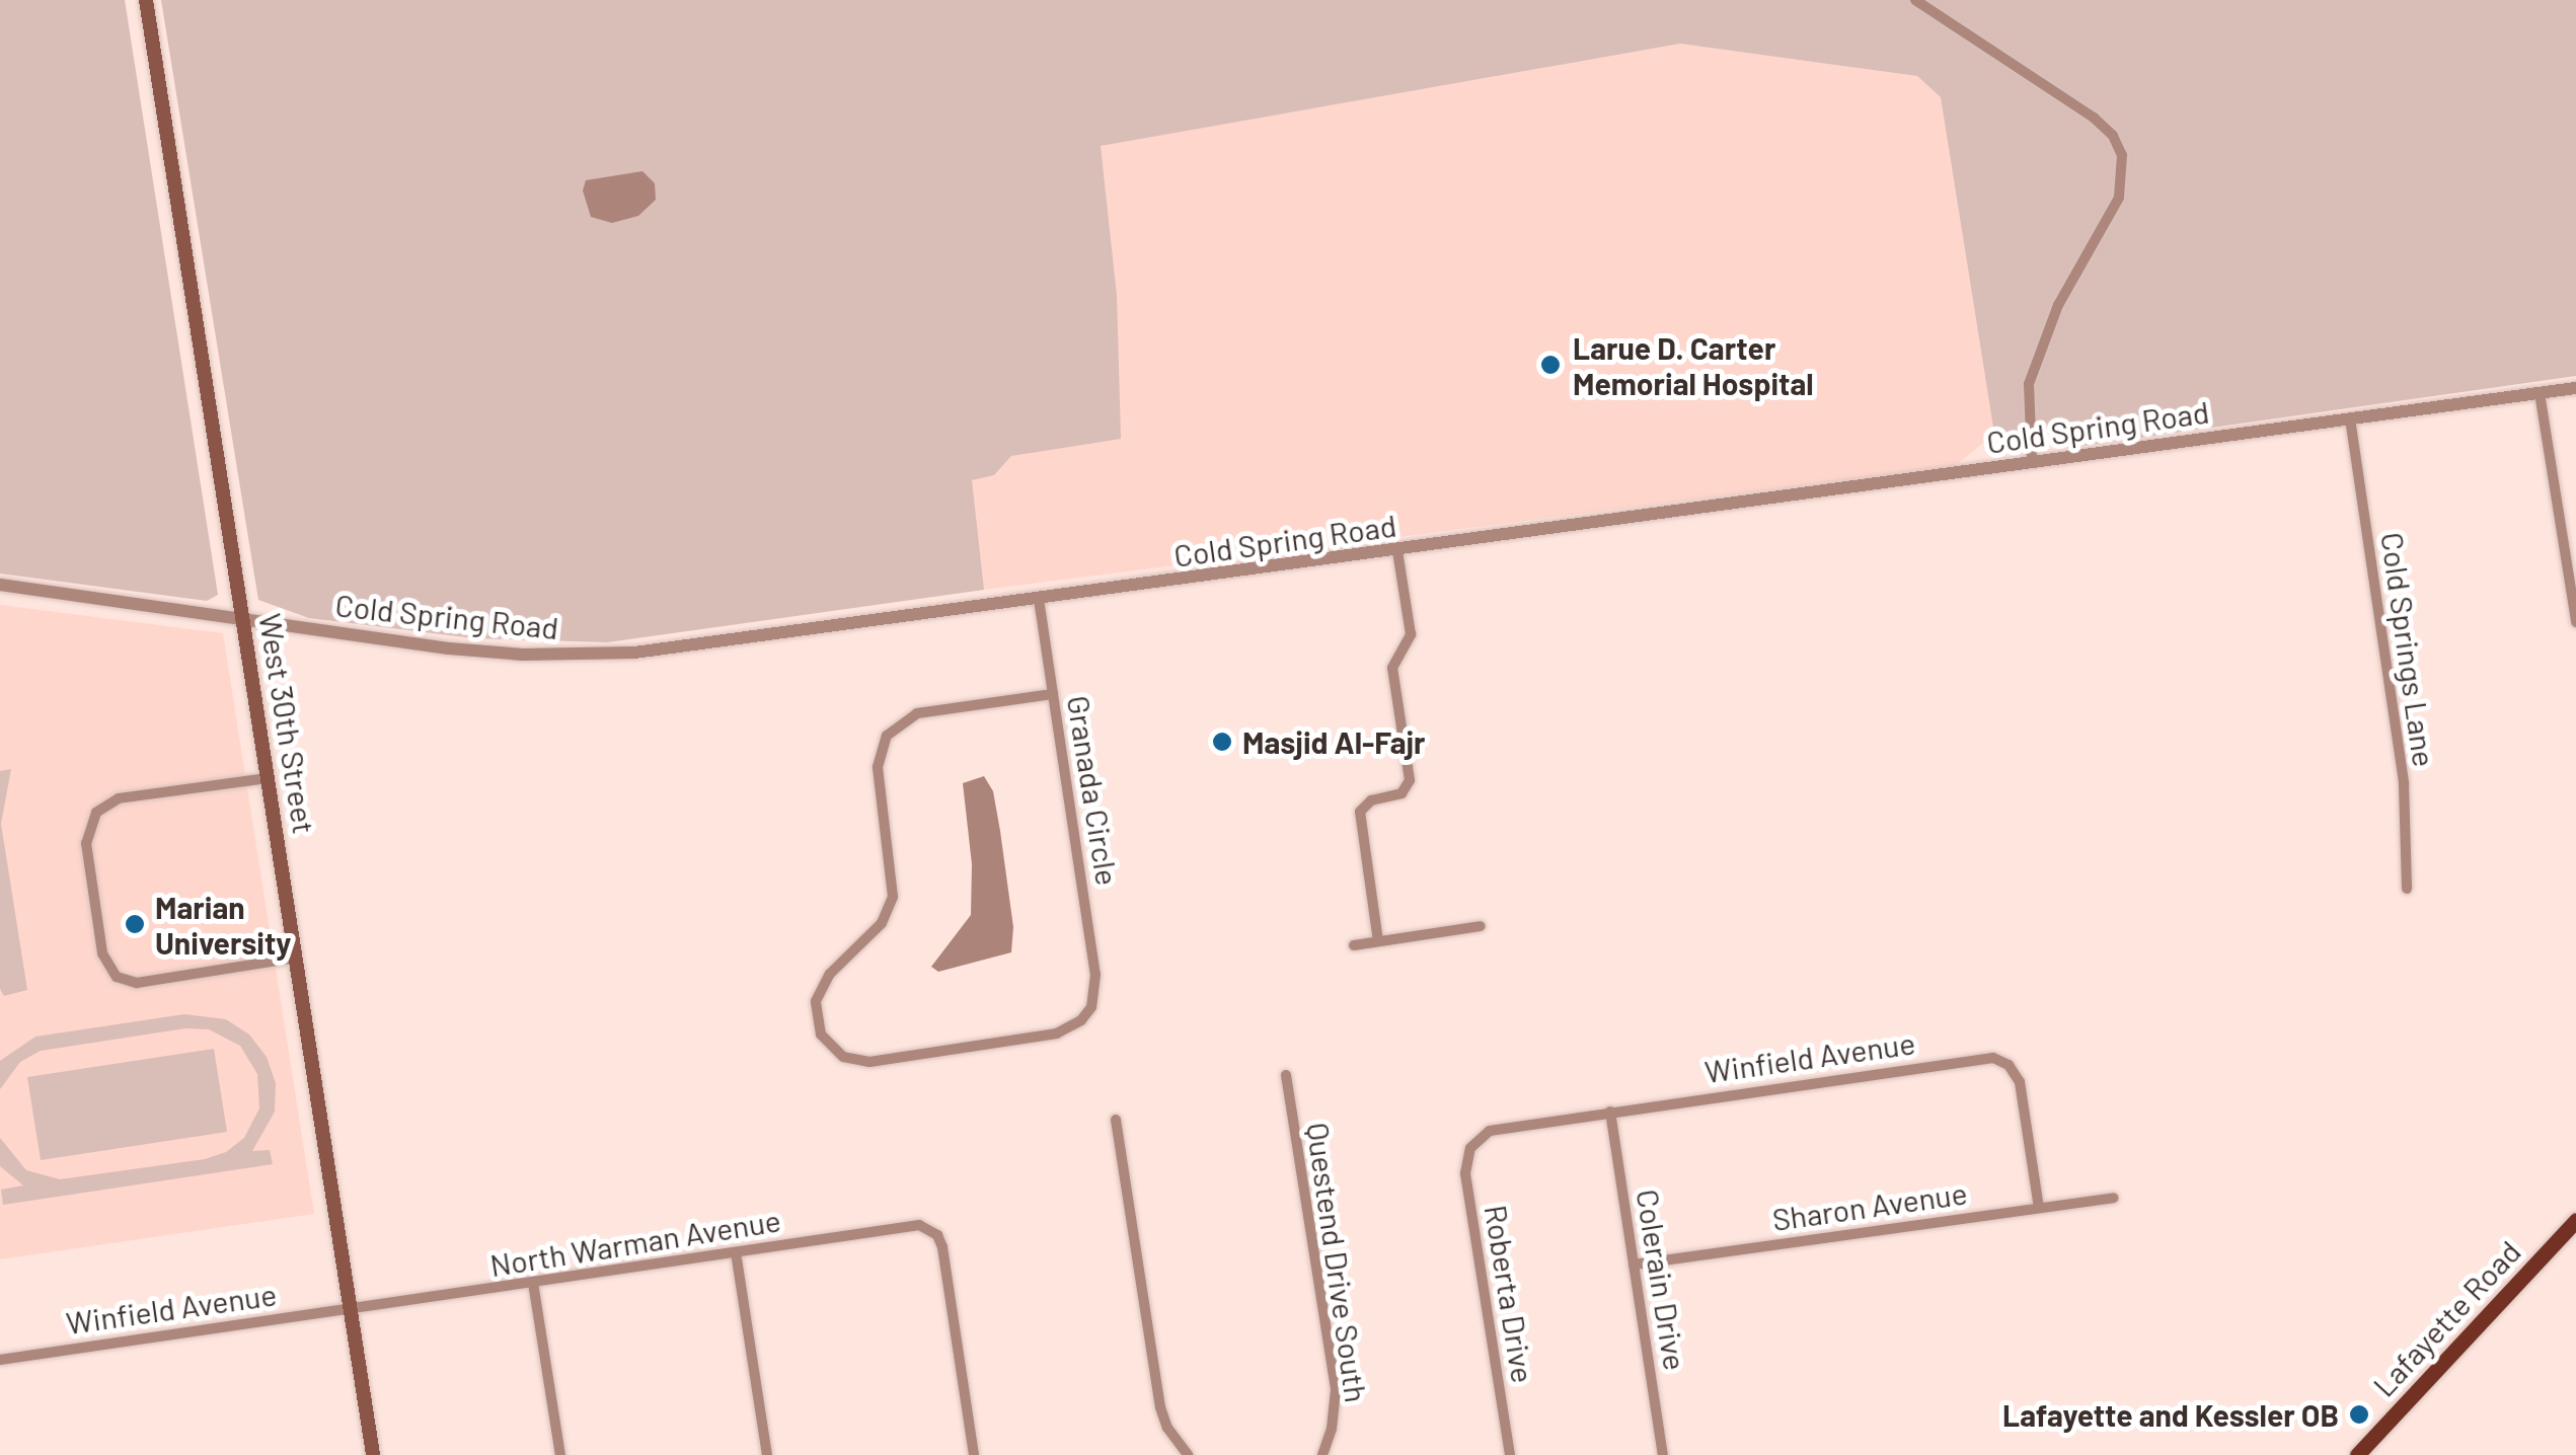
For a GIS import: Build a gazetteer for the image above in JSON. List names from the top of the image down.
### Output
{
  "streets": {
    "main road": ["West 30th Street", "Lafayette Road"],
    "street": [
      "Cold Spring Road",
      "Cold Springs Lane",
      "Granada Circle",
      "Winfield Avenue",
      "Sharon Avenue",
      "North Warman Avenue",
      "Questend Drive South",
      "Colerain Drive",
      "Roberta Drive"
    ]
  },
  "crossings": [
    ["Cold Spring Road", "Cold Springs Lane"],
    ["Cold Spring Road", "West 30th Street"],
    ["Cold Spring Road", "Granada Circle"],
    ["West 30th Street", "Winfield Avenue"],
    ["West 30th Street", "North Warman Avenue"],
    ["Winfield Avenue", "Sharon Avenue"],
    ["Winfield Avenue", "North Warman Avenue"],
    ["Winfield Avenue", "Colerain Drive"],
    ["Winfield Avenue", "Roberta Drive"],
    ["Sharon Avenue", "Colerain Drive"]
  ],
  "places": [
    "Larue D. Carter Memorial Hospital",
    "Masjid Al-Fajr",
    "Marian University",
    "Lafayette and Kessler OB"
  ]
}
